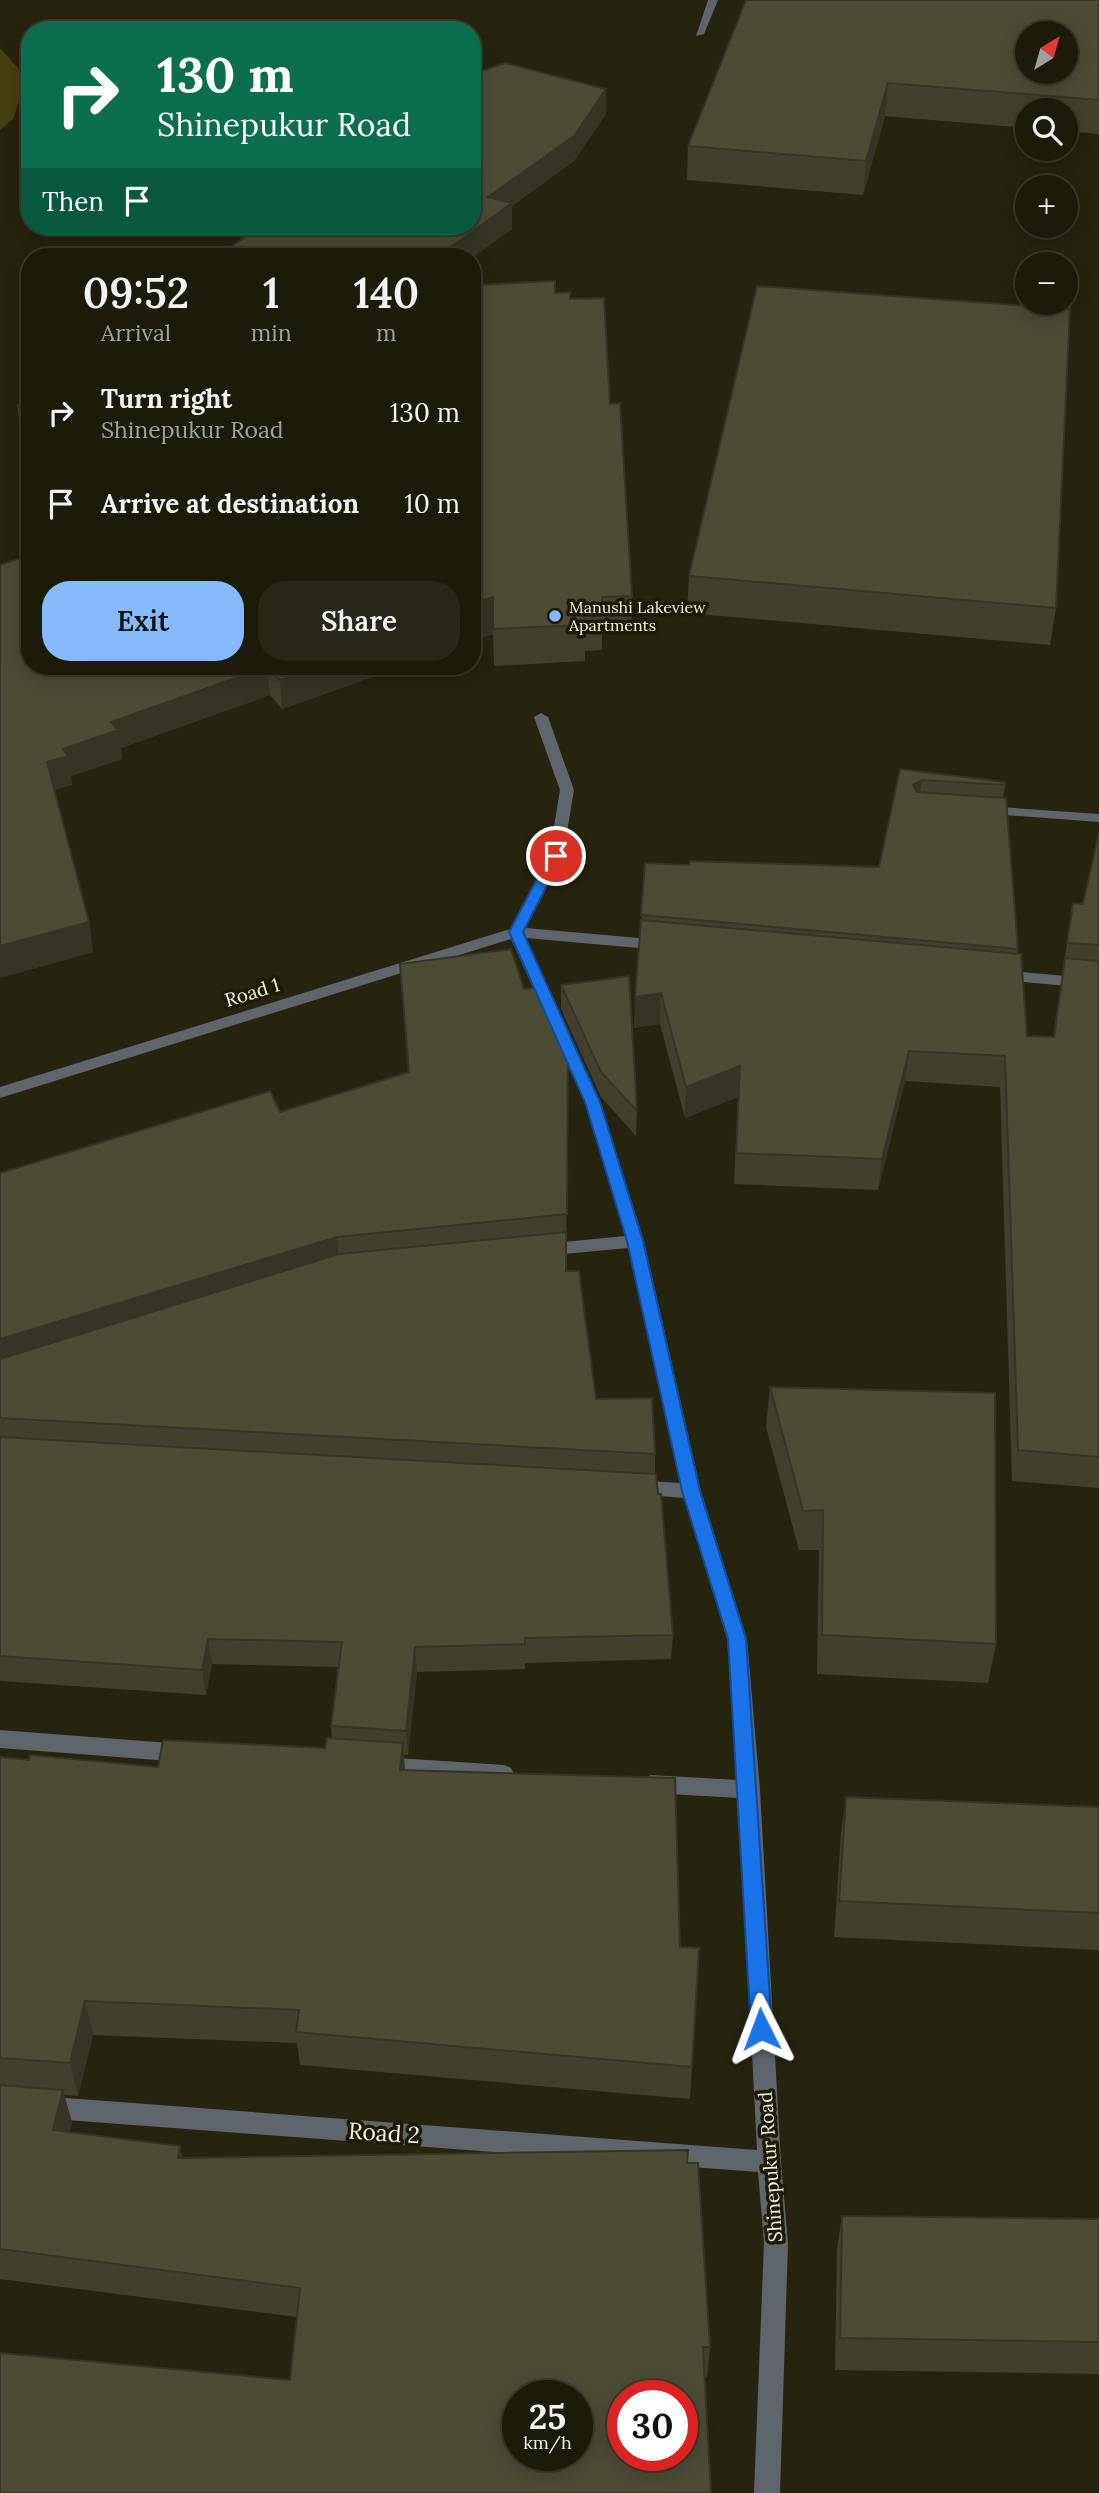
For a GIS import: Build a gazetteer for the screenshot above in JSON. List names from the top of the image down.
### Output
{
  "streets": {
    "street": ["Road 1", "Road 2", "Shinepukur Road"]
  },
  "crossings": [
    ["Road 1", "Shinepukur Road"],
    ["Road 2", "Shinepukur Road"]
  ],
  "places": ["Manushi Lakeview Apartments"],
  "north": "top right",
  "page": {
    "map_buttons": ["+", "−"],
    "turn": ["130 m", "Shinepukur Road"],
    "then": "Then",
    "eta": [
      "09:52",
      "Arrival",
      "1",
      "min",
      "140",
      "m"
    ],
    "list": [
      {
        "name": "Turn right",
        "note": "Shinepukur Road",
        "value": "130 m"
      },
      {
        "name": "Arrive at destination",
        "value": "10 m"
      }
    ],
    "buttons": ["Exit", "Share"],
    "speed": "25 km/h",
    "limit": "30"
  }
}
